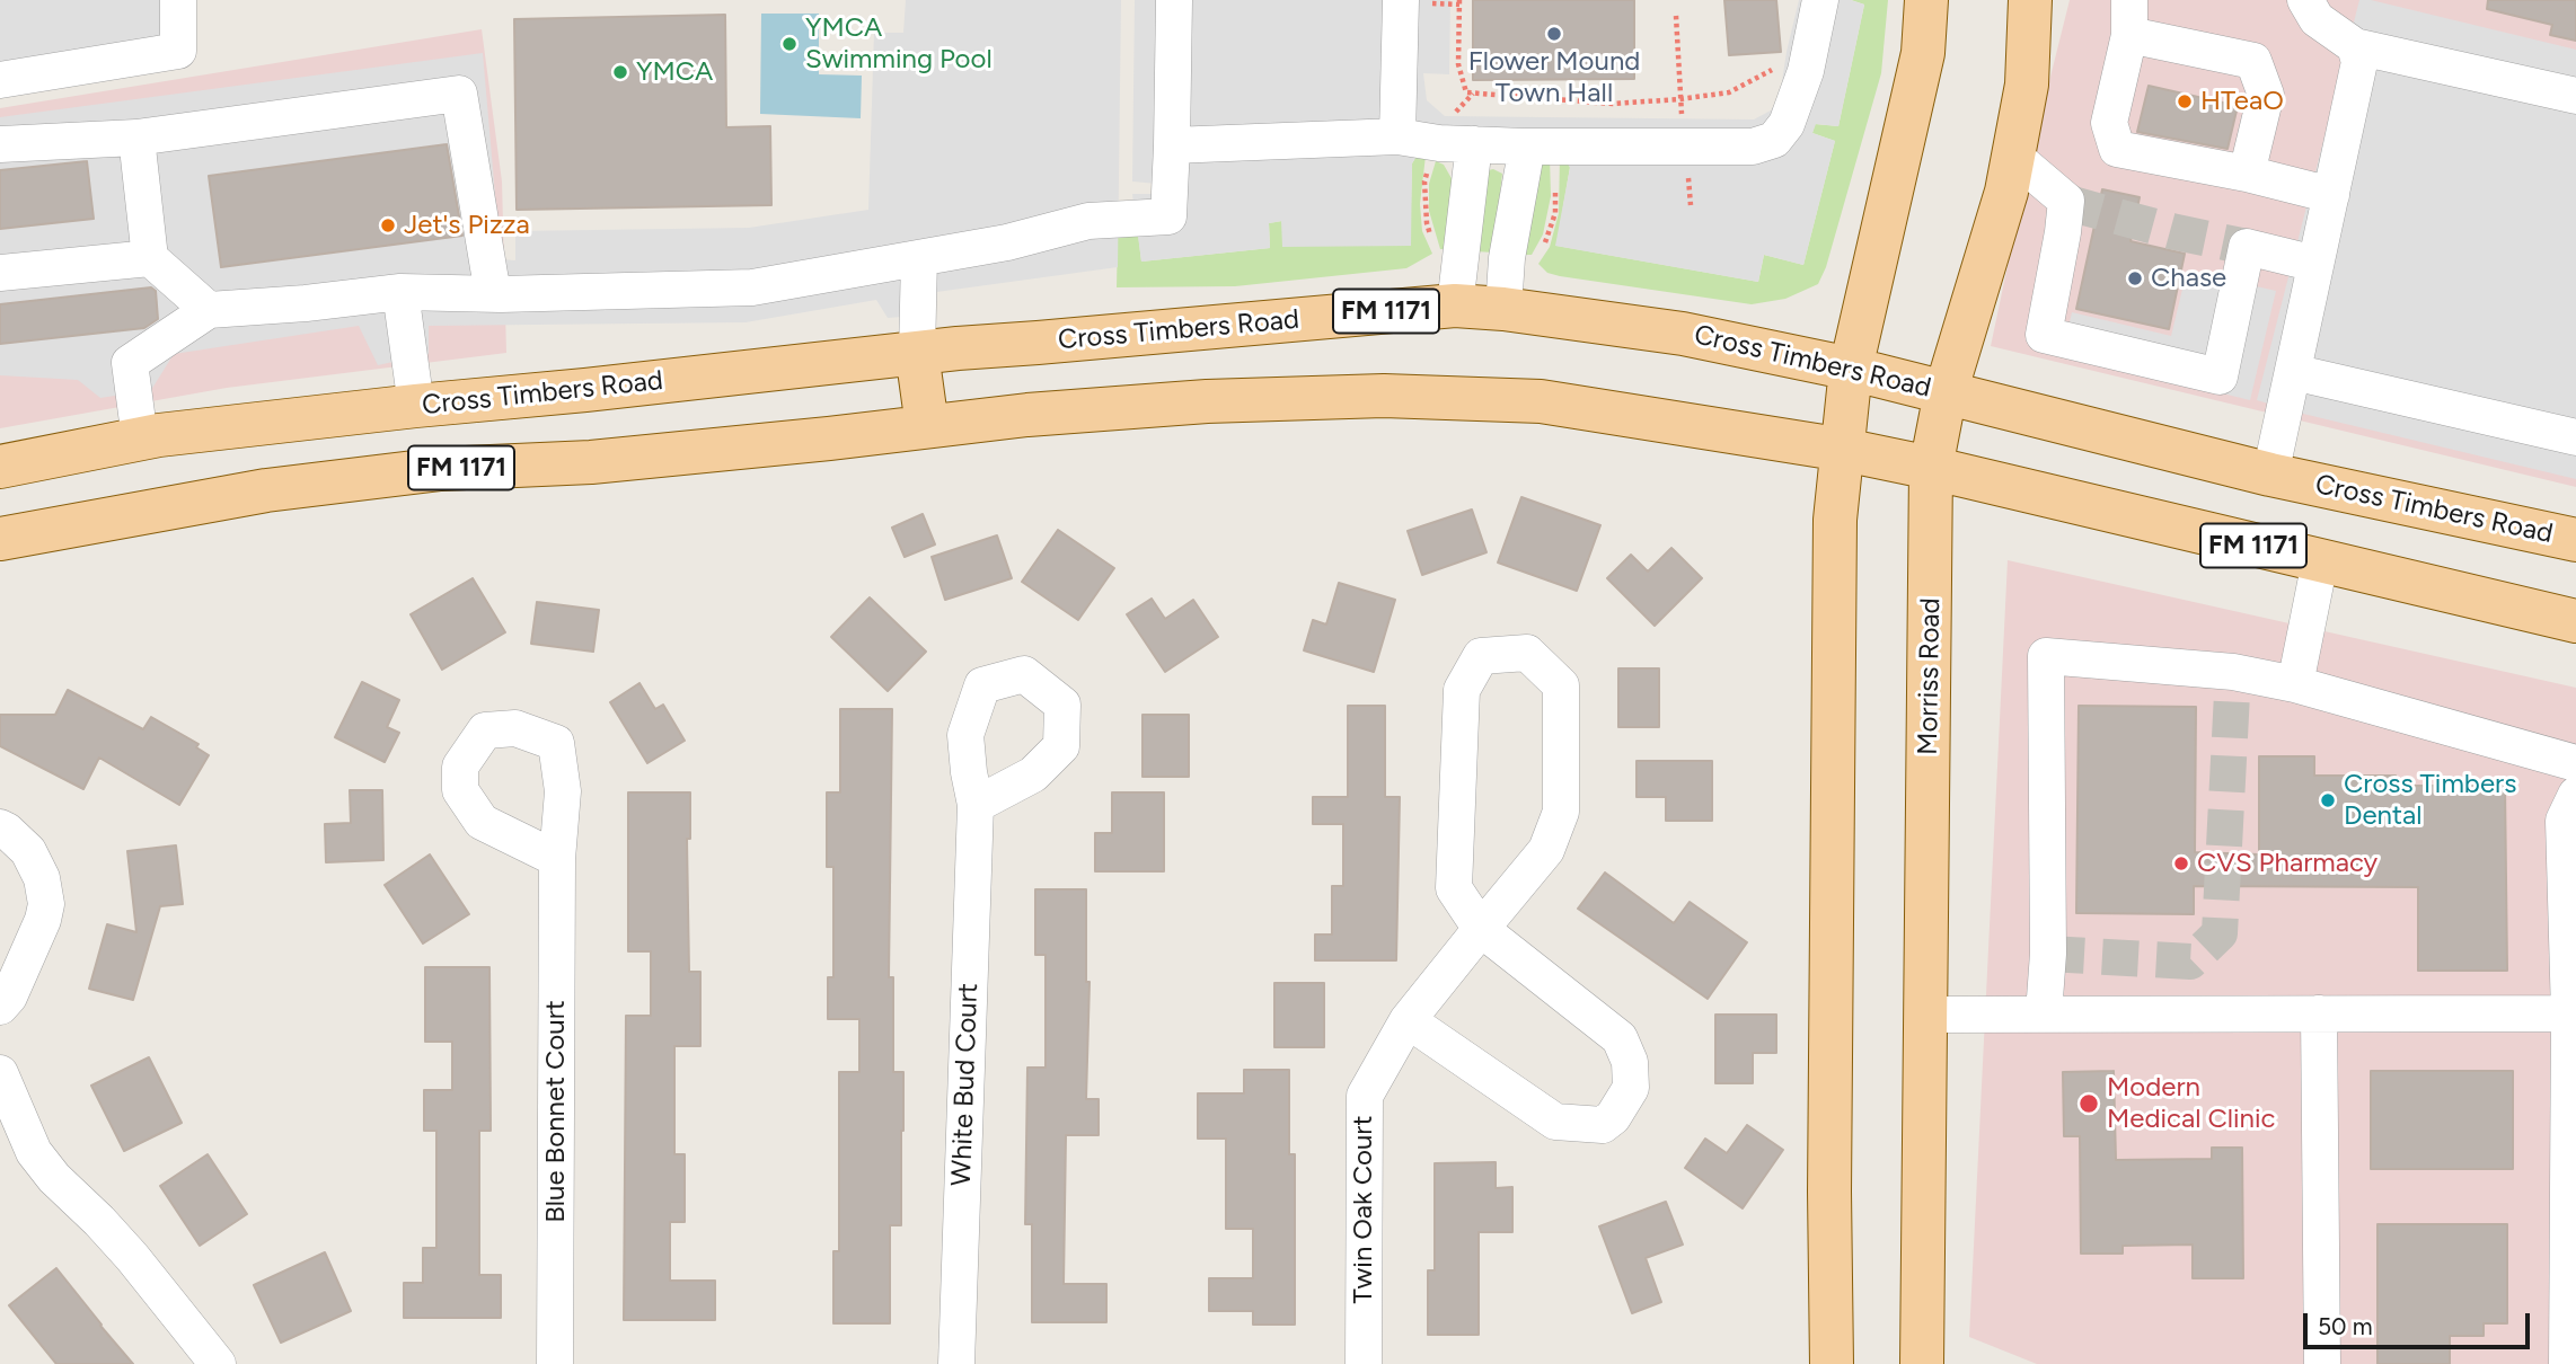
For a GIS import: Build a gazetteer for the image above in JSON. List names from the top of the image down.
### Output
{
  "streets": {
    "main road": ["FM 1171", "Cross Timbers Road", "Morriss Road"],
    "street": ["White Bud Court", "Blue Bonnet Court", "Twin Oak Court"]
  },
  "crossings": [
    ["FM 1171", "Morriss Road"],
    ["Cross Timbers Road", "Morriss Road"]
  ],
  "places": [
    "Flower Mound Town Hall",
    "YMCA Swimming Pool",
    "YMCA",
    "HTeaO",
    "Jet's Pizza",
    "Chase",
    "Cross Timbers Dental",
    "CVS Pharmacy",
    "Modern Medical Clinic"
  ],
  "scale_bar": "50 m"
}
